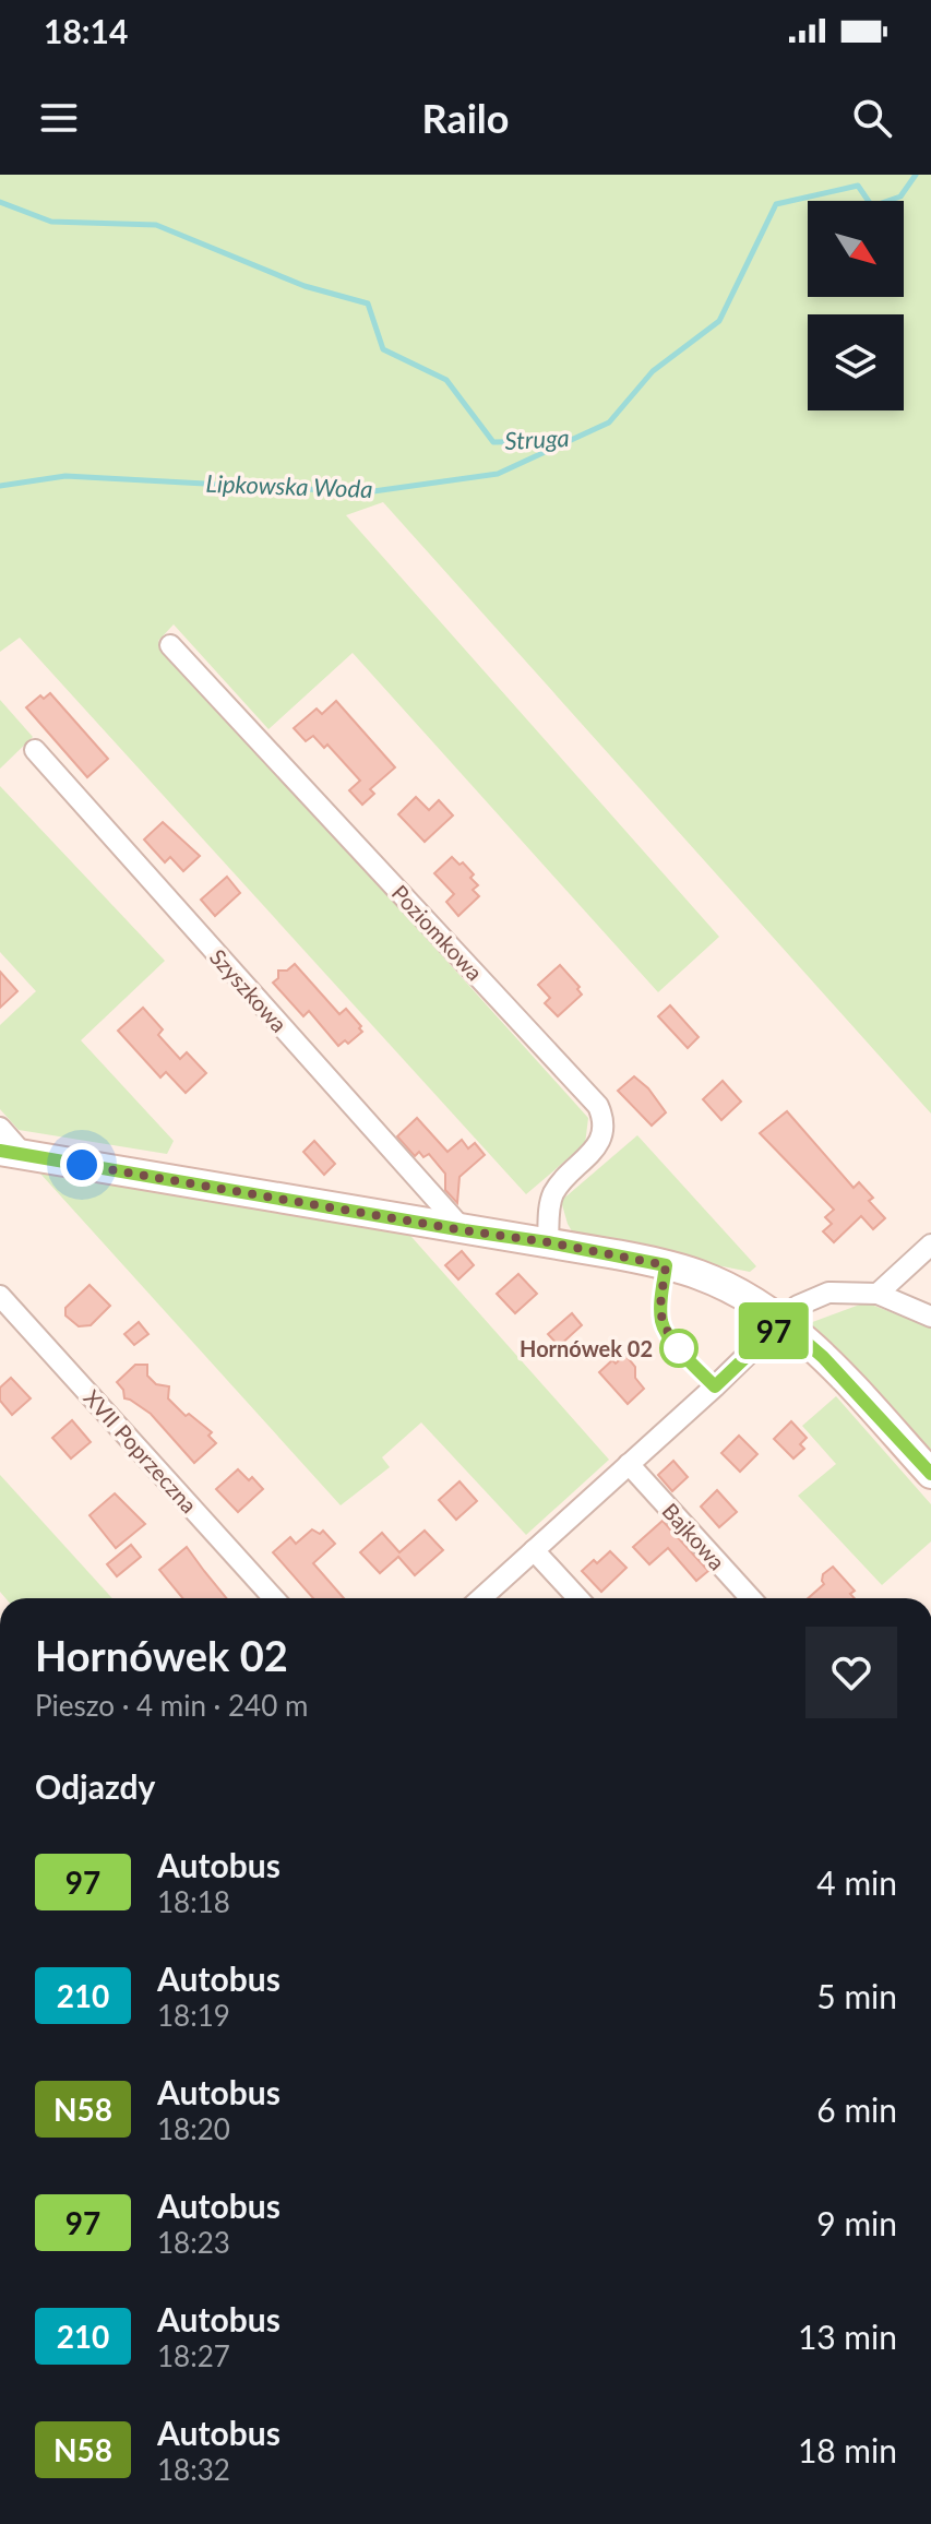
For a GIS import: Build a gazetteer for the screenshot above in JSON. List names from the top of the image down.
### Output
{
  "streets": {
    "street": [
      "Poziomkowa",
      "Szyszkowa",
      "XVII Poprzeczna",
      "Bajkowa"
    ]
  },
  "water": ["Struga", "Lipkowska Woda"],
  "places": ["Hornówek 02"],
  "lines": ["bus line 97"],
  "north": "bottom right",
  "page": {
    "status": "18:14",
    "header": "Railo",
    "on_map": "97",
    "heading": [
      ["Hornówek 02", "Pieszo · 4 min · 240 m"],
      "Odjazdy"
    ],
    "list": [
      {
        "mark": "97",
        "name": "Autobus",
        "note": "18:18",
        "value": "4 min"
      },
      {
        "mark": "210",
        "name": "Autobus",
        "note": "18:19",
        "value": "5 min"
      },
      {
        "mark": "N58",
        "name": "Autobus",
        "note": "18:20",
        "value": "6 min"
      },
      {
        "mark": "97",
        "name": "Autobus",
        "note": "18:23",
        "value": "9 min"
      },
      {
        "mark": "210",
        "name": "Autobus",
        "note": "18:27",
        "value": "13 min"
      },
      {
        "mark": "N58",
        "name": "Autobus",
        "note": "18:32",
        "value": "18 min"
      }
    ]
  }
}
